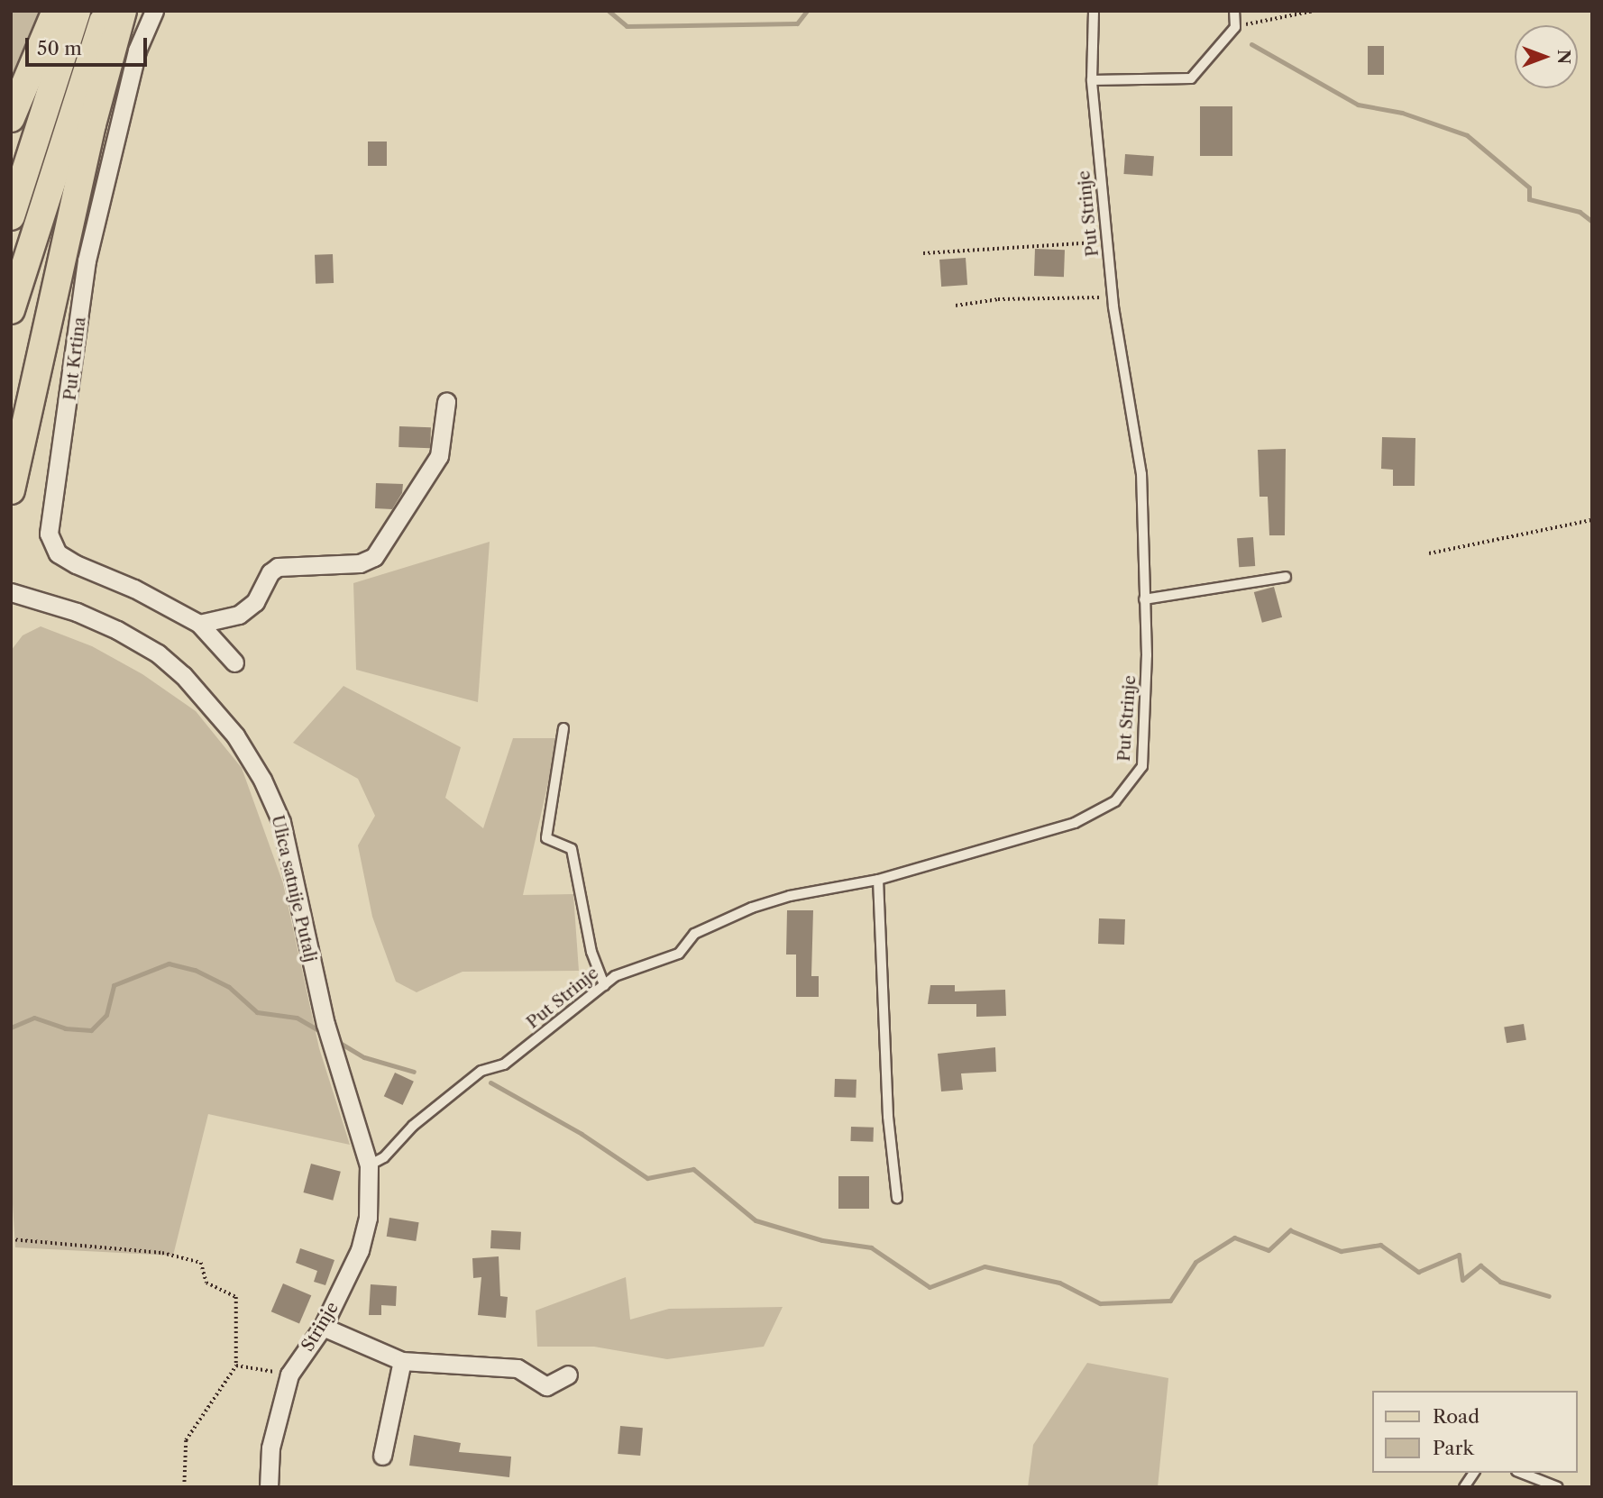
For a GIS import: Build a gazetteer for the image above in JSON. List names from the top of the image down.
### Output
{
  "streets": {
    "street": ["Put Krtina", "Ulica satnije Putalj", "Strinje"],
    "lane": ["Put Strinje"]
  },
  "crossings": [
    ["Put Strinje", "Ulica satnije Putalj"],
    ["Put Strinje", "Strinje"],
    ["Ulica satnije Putalj", "Strinje"]
  ],
  "legend": ["Road", "Park"],
  "scale_bar": "50 m",
  "north": "right"
}
